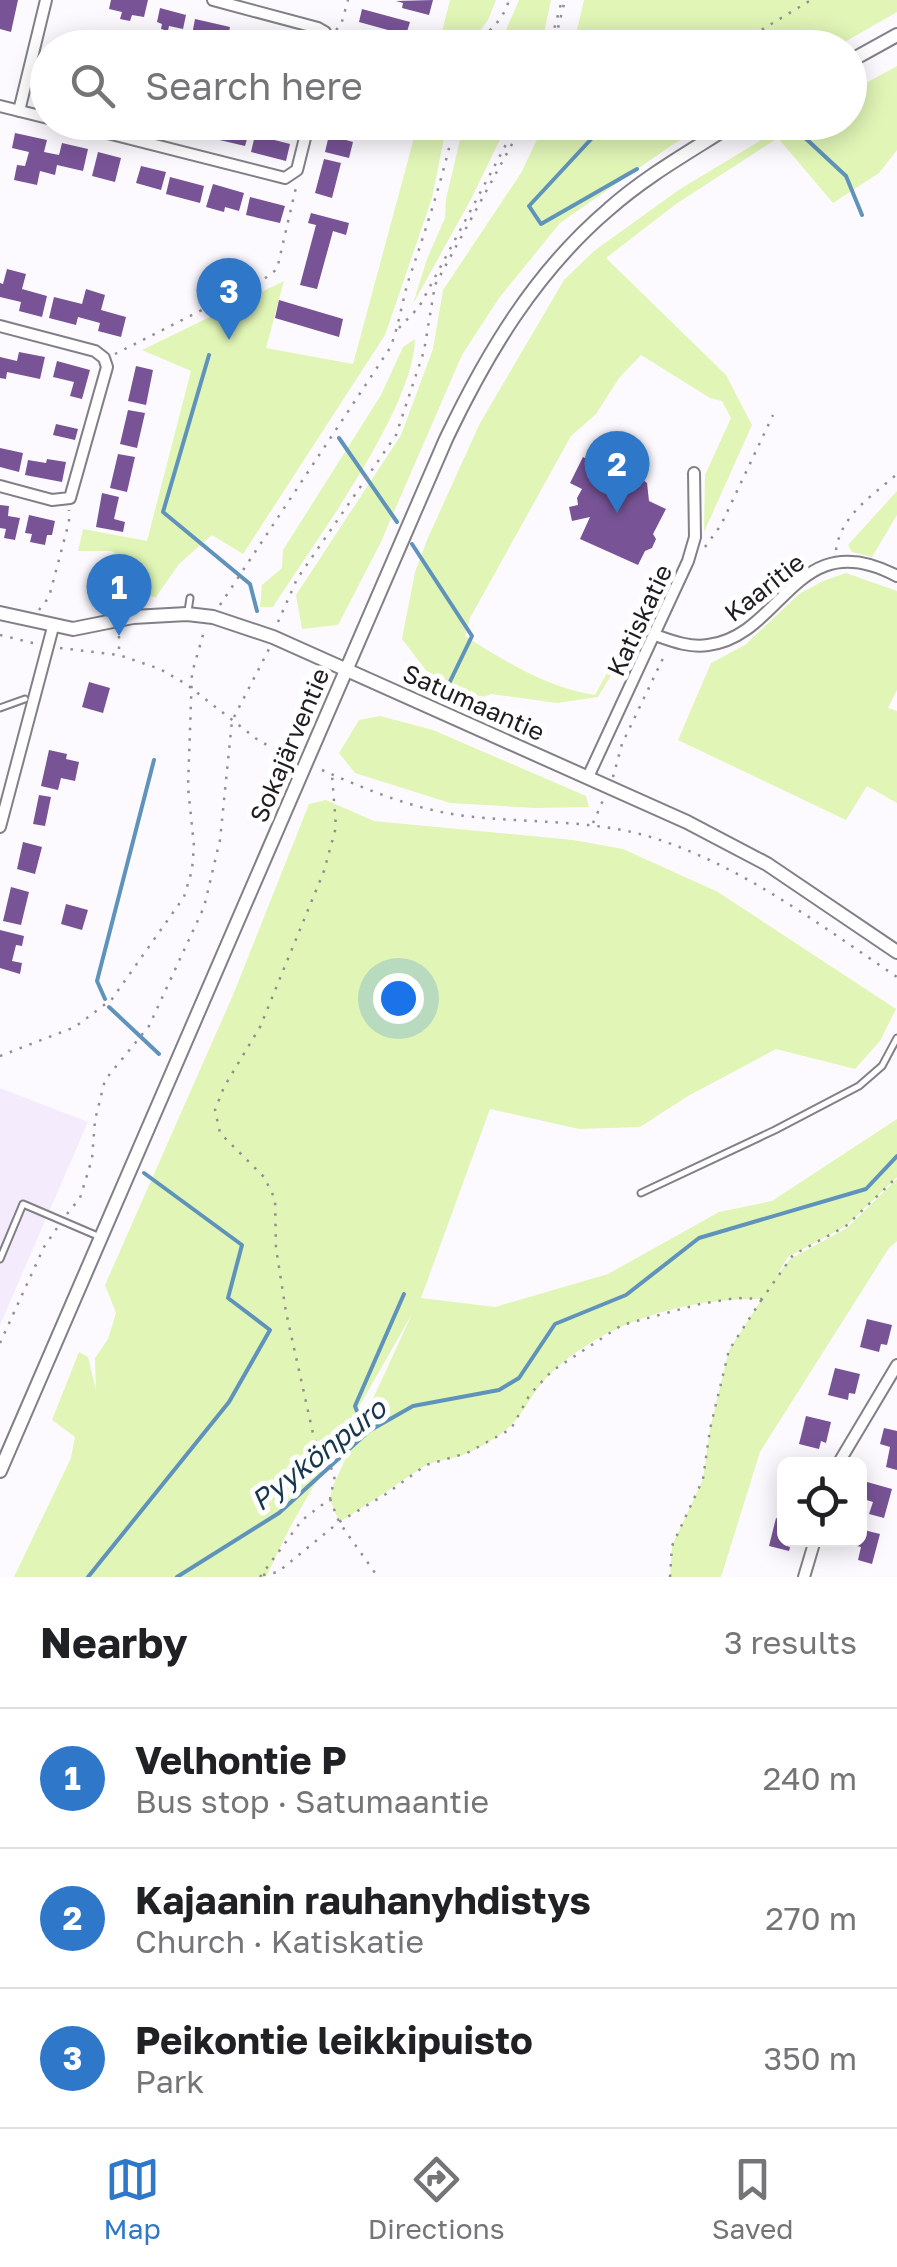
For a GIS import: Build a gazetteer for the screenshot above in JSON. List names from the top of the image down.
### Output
{
  "streets": {
    "street": [
      "Kaaritie",
      "Katiskatie",
      "Satumaantie",
      "Sokajärventie"
    ]
  },
  "crossings": [
    ["Kaaritie", "Katiskatie"],
    ["Katiskatie", "Satumaantie"],
    ["Satumaantie", "Sokajärventie"]
  ],
  "water": ["Pyykönpuro"],
  "page": {
    "search": "Search here",
    "pins": ["3", "2", "1"],
    "heading": ["Nearby", "3 results"],
    "list": [
      {
        "mark": "1",
        "name": "Velhontie P",
        "note": "Bus stop · Satumaantie",
        "value": "240 m"
      },
      {
        "mark": "2",
        "name": "Kajaanin rauhanyhdistys",
        "note": "Church · Katiskatie",
        "value": "270 m"
      },
      {
        "mark": "3",
        "name": "Peikontie leikkipuisto",
        "note": "Park",
        "value": "350 m"
      }
    ],
    "nav": ["Map", "Directions", "Saved"]
  }
}
